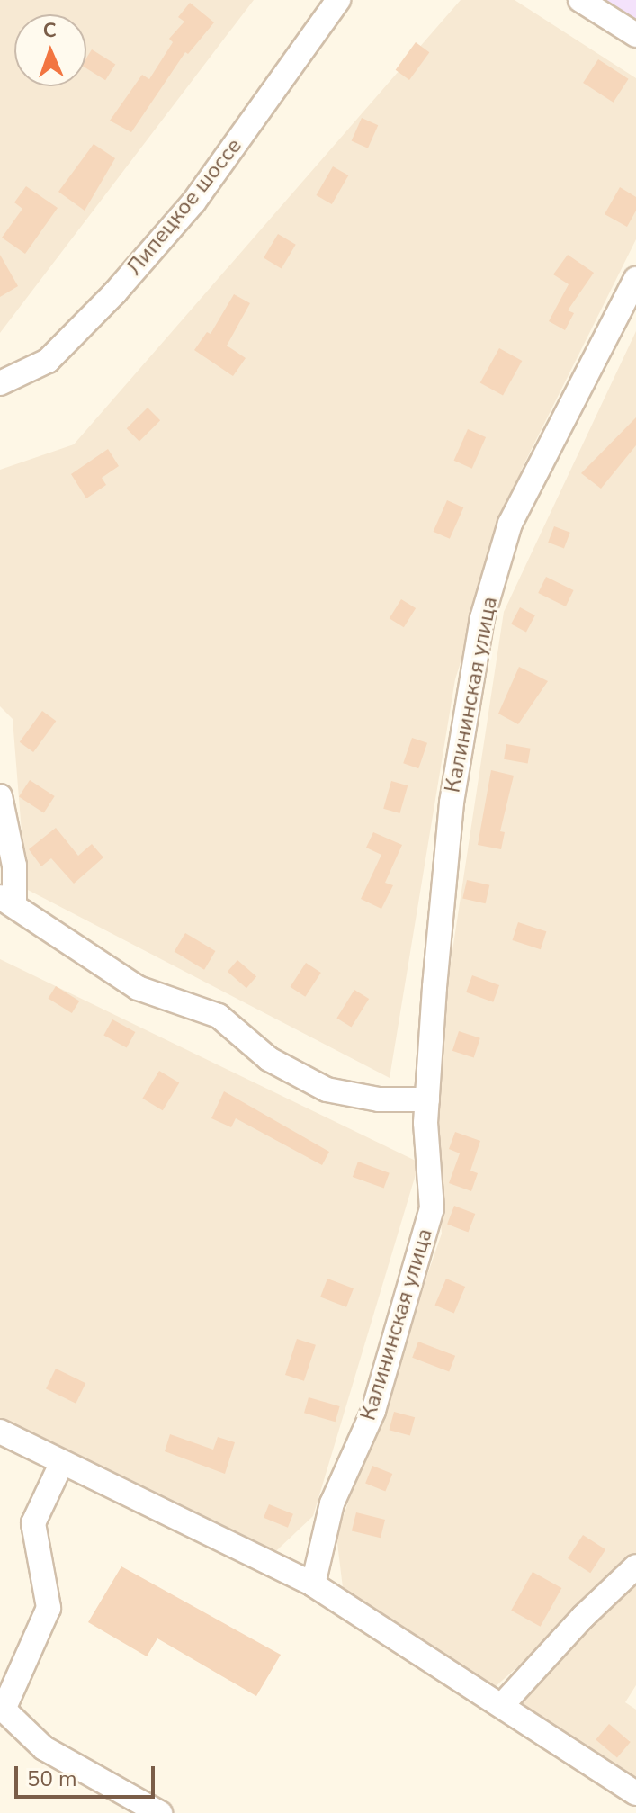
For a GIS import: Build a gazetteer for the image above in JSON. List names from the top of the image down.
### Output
{
  "streets": {
    "street": ["Липецкое шоссе", "Калининская улица"]
  },
  "scale_bar": "50 m",
  "north": "top"
}
